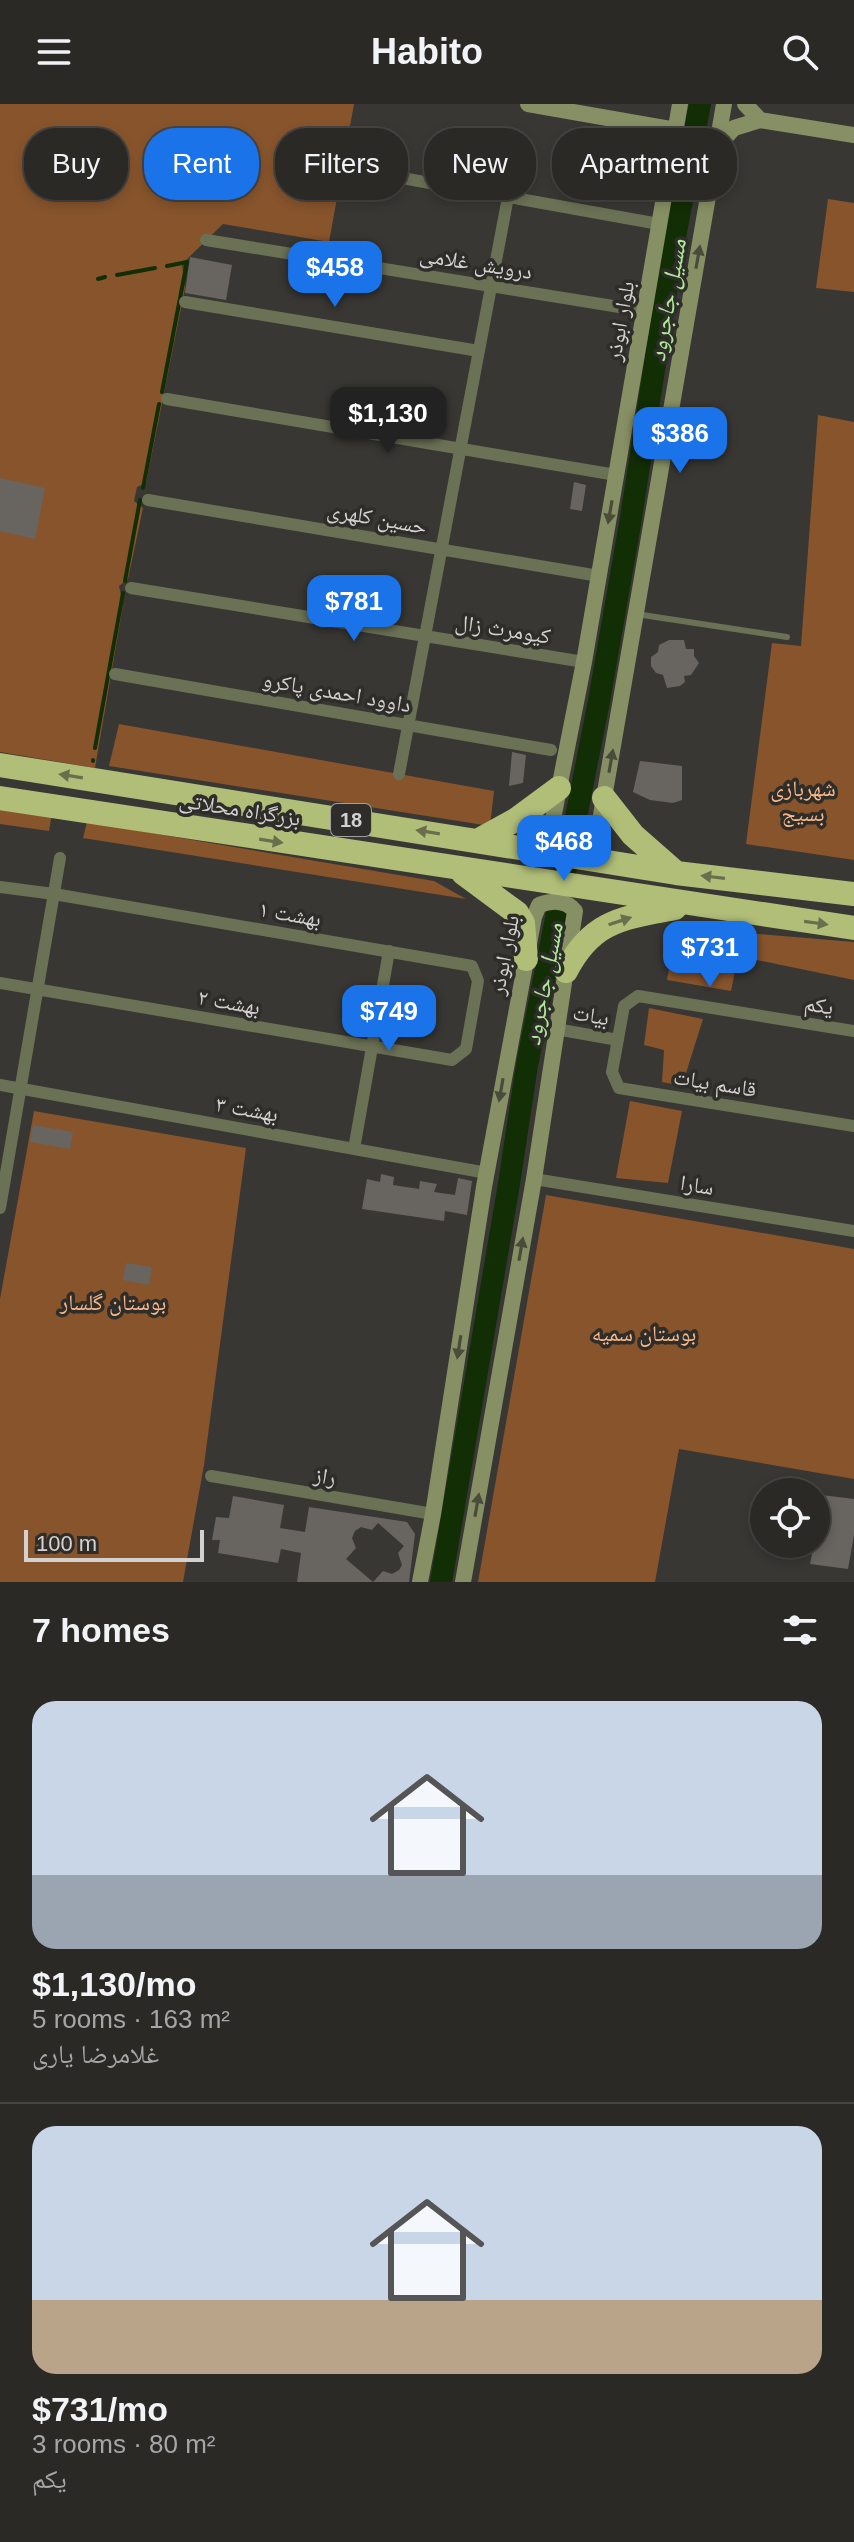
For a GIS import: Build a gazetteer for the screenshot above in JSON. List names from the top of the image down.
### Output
{
  "streets": {
    "highway": ["بزرگراه محلاتی", "18"],
    "main road": ["بلوار ابوذر"],
    "street": [
      "درویش غلامی",
      "حسین کلهری",
      "کیومرث زال",
      "داوود احمدی پاکرو",
      "بهشت ۱",
      "بهشت ۲",
      "یکم",
      "بیات",
      "قاسم بیات",
      "بهشت ۳",
      "سارا",
      "راز"
    ]
  },
  "crossings": [
    ["درویش غلامی", "بلوار ابوذر"],
    ["بلوار ابوذر", "حسین کلهری"],
    ["بلوار ابوذر", "کیومرث زال"],
    ["بلوار ابوذر", "بزرگراه محلاتی"],
    ["بلوار ابوذر", "بهشت ۳"],
    ["بلوار ابوذر", "راز"],
    ["بهشت ۱", "بهشت ۲"],
    ["یکم", "بیات"],
    ["یکم", "قاسم بیات"],
    ["بیات", "قاسم بیات"]
  ],
  "water": ["مسیل جاجرود"],
  "parks": ["شهربازی بسیج", "بوستان گلسار", "بوستان سمیه"],
  "scale_bar": "100 m",
  "page": {
    "header": "Habito",
    "chip": [
      "Buy",
      "Rent",
      "Filters",
      "New",
      "Apartment"
    ],
    "price": [
      "$458",
      "$1,130",
      "$386",
      "$781",
      "$468",
      "$731",
      "$749"
    ],
    "scale": "100 m",
    "heading": "7 homes",
    "list": [
      {
        "name": "$1,130/mo",
        "note": "5 rooms · 163 m² · غلامرضا یاری"
      },
      {
        "name": "$731/mo",
        "note": "3 rooms · 80 m² · یکم"
      }
    ]
  }
}
